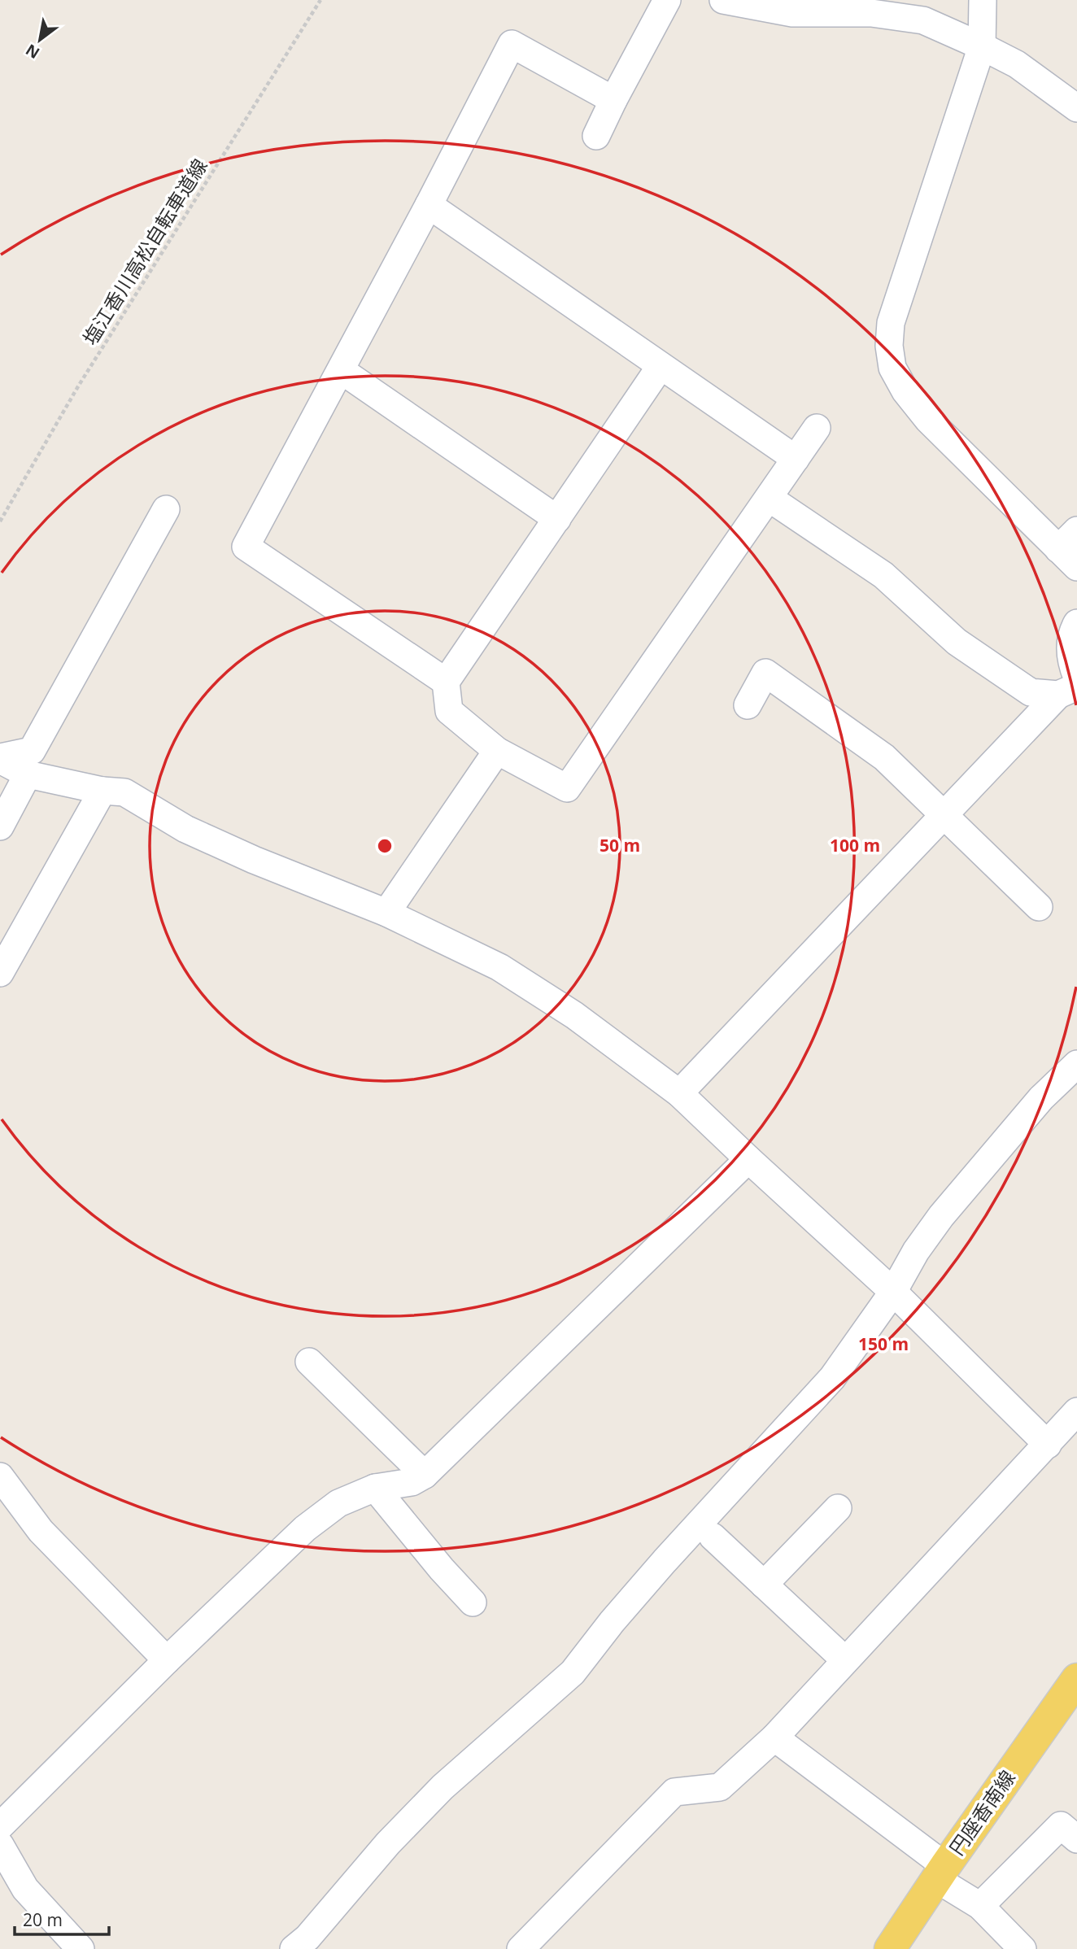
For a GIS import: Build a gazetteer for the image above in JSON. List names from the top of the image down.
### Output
{
  "streets": {
    "main road": ["円座香南線"],
    "path": ["塩江香川高松自転車道線"]
  },
  "scale_bar": "20 m",
  "north": "bottom left",
  "rings": ["50 m", "100 m", "150 m"]
}
